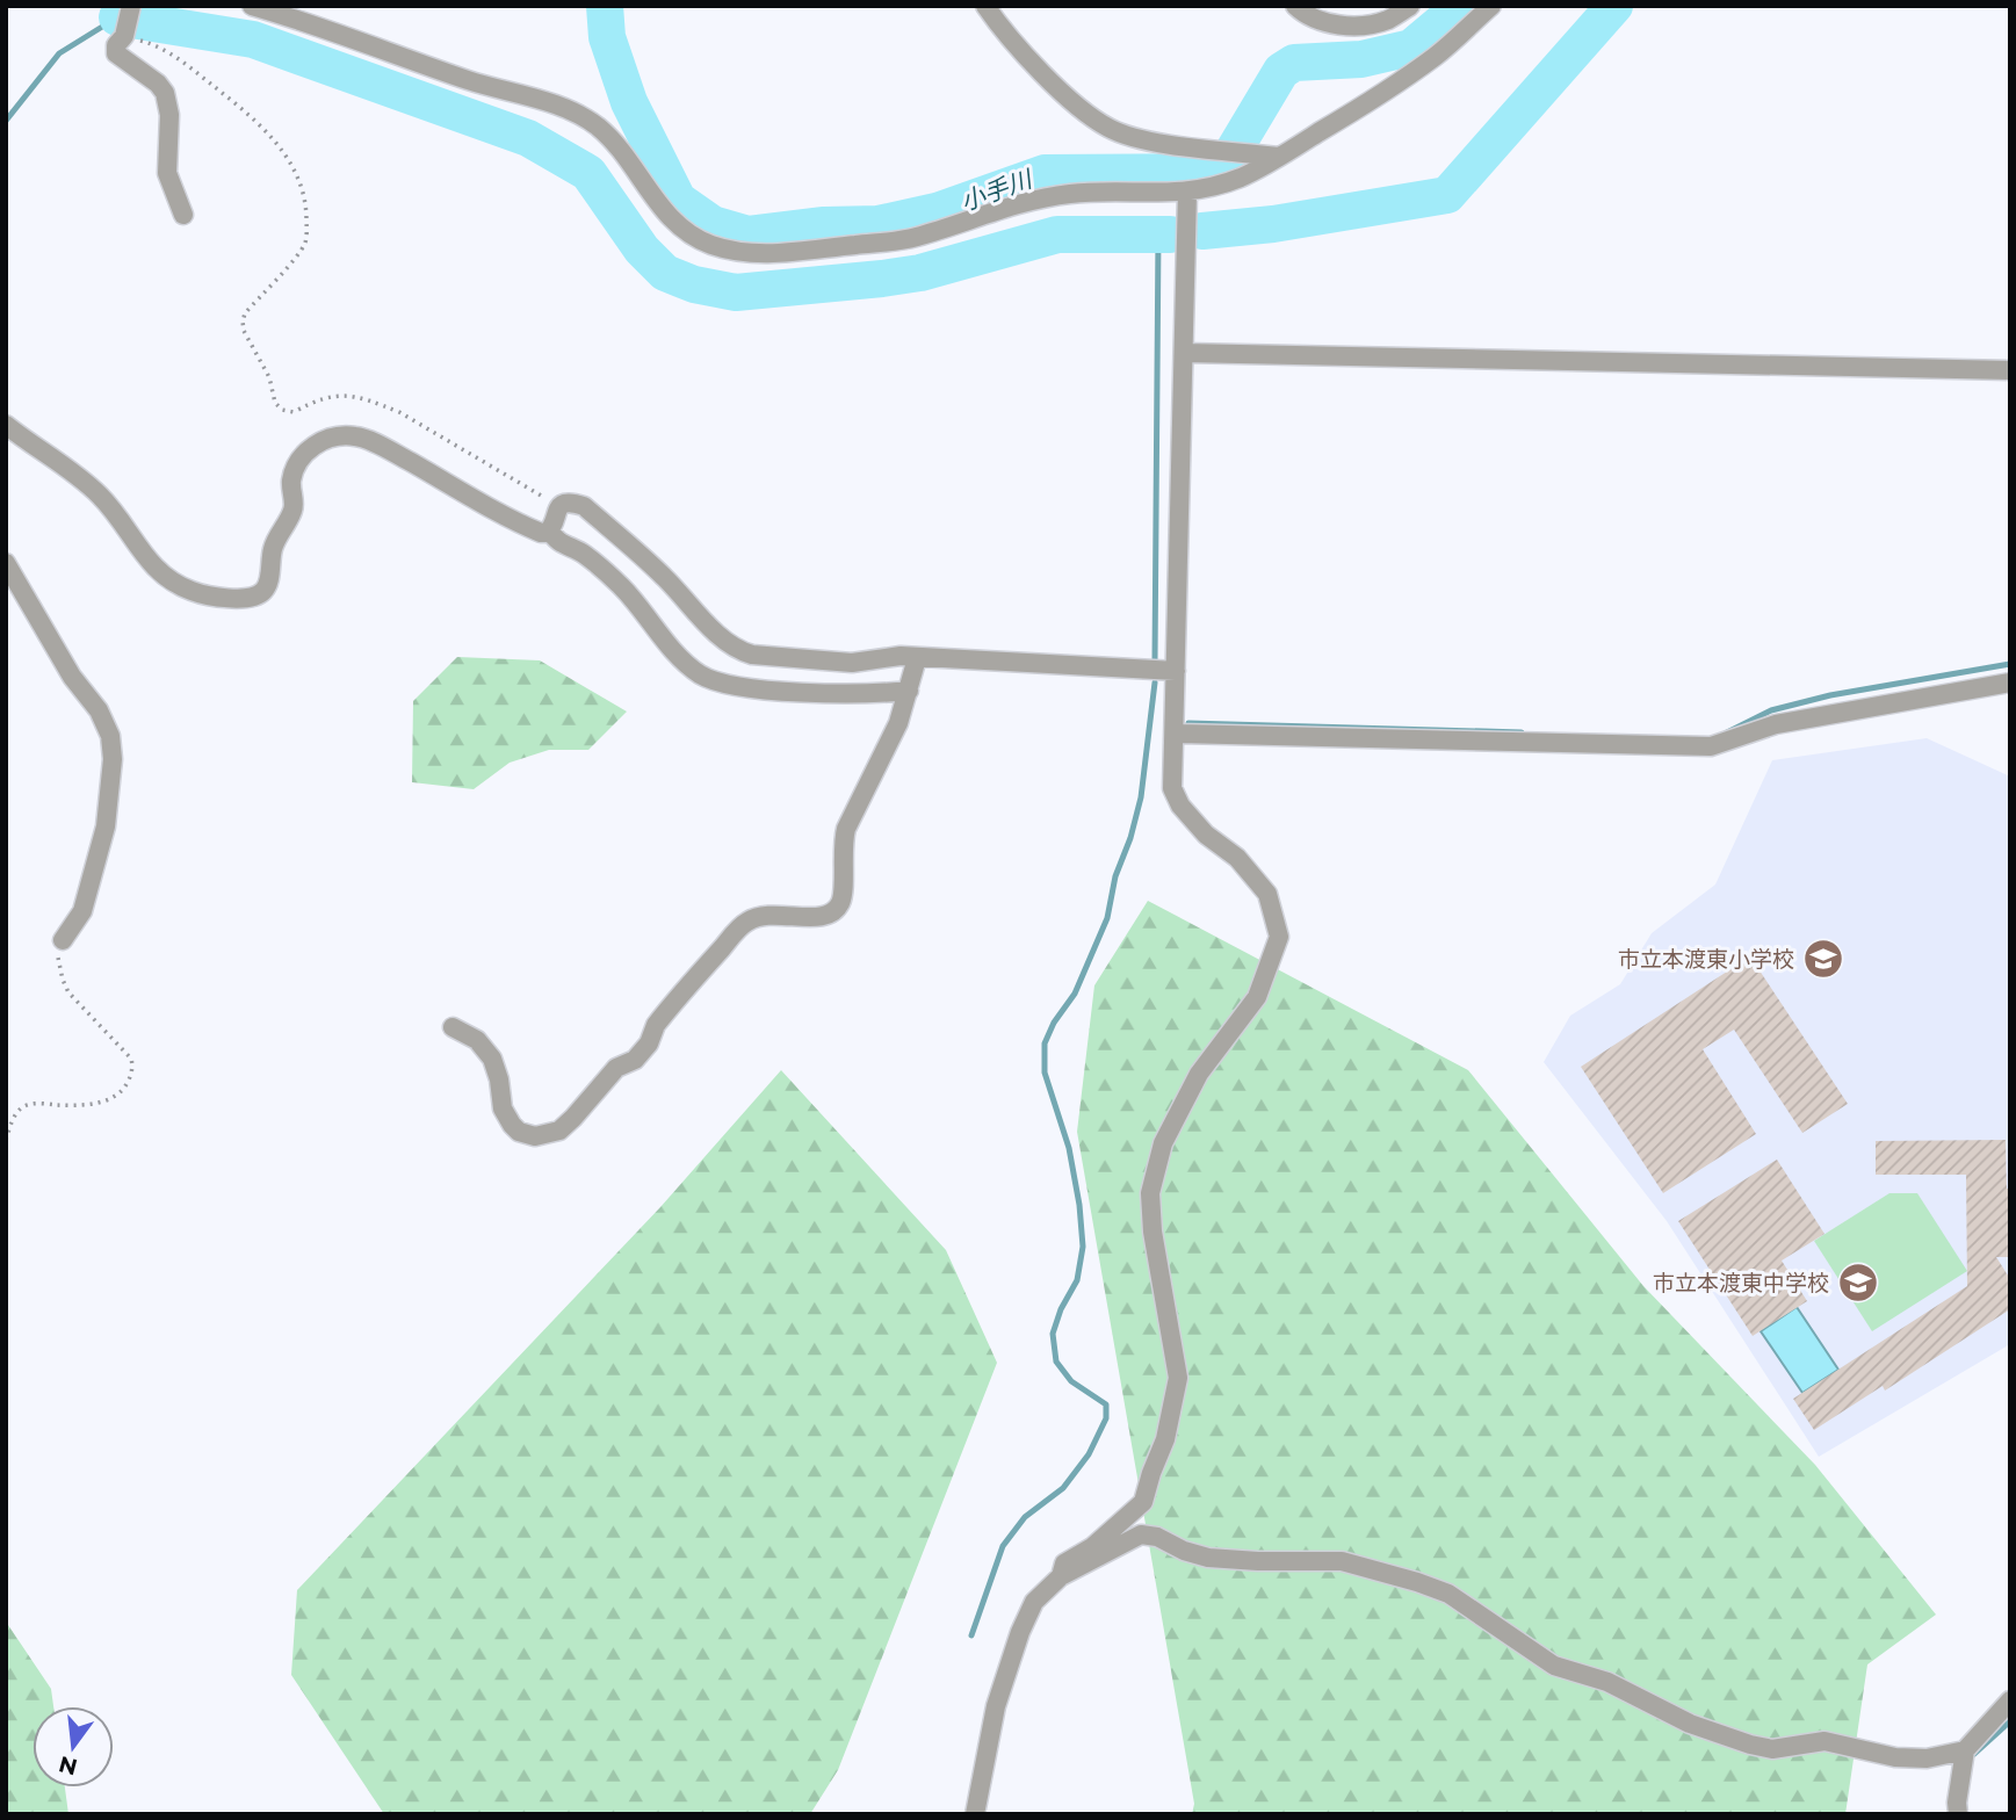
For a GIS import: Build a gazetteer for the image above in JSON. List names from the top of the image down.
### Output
{
  "water": ["小手川"],
  "places": {
    "school or university": ["市立本渡東小学校", "市立本渡東中学校"]
  },
  "north": "bottom"
}
